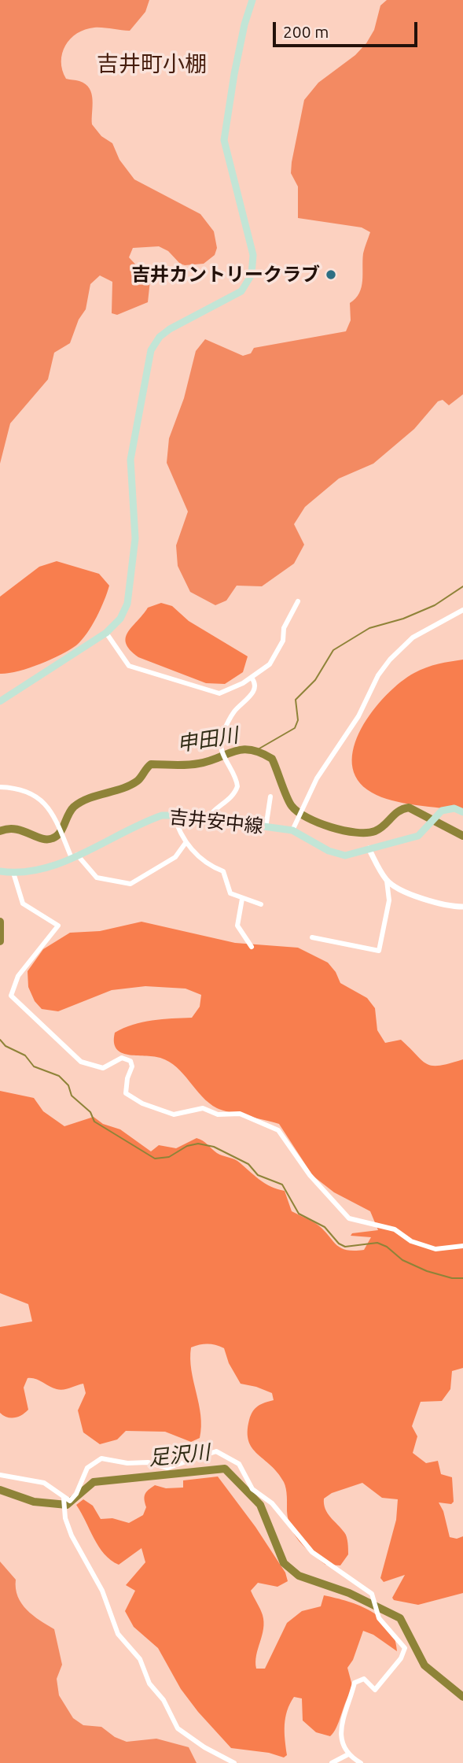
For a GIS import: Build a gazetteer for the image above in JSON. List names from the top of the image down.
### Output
{
  "streets": {
    "main road": ["吉井安中線"]
  },
  "districts": ["吉井町小棚"],
  "water": ["申田川", "足沢川"],
  "places": ["吉井カントリークラブ"],
  "scale_bar": "200 m"
}
